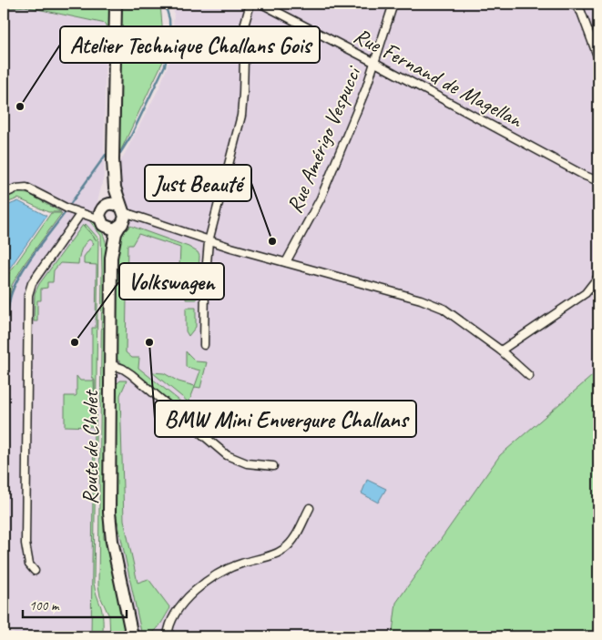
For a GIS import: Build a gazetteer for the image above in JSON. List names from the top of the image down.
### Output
{
  "streets": {
    "main road": ["Route de Cholet"],
    "street": ["Rue Fernand de Magellan", "Rue Amérigo Vespucci"]
  },
  "crossings": [
    ["Rue Fernand de Magellan", "Rue Amérigo Vespucci"]
  ],
  "places": [
    "Atelier Technique Challans Gois",
    "Just Beauté",
    "Volkswagen",
    "BMW Mini Envergure Challans"
  ],
  "scale_bar": "100 m"
}
